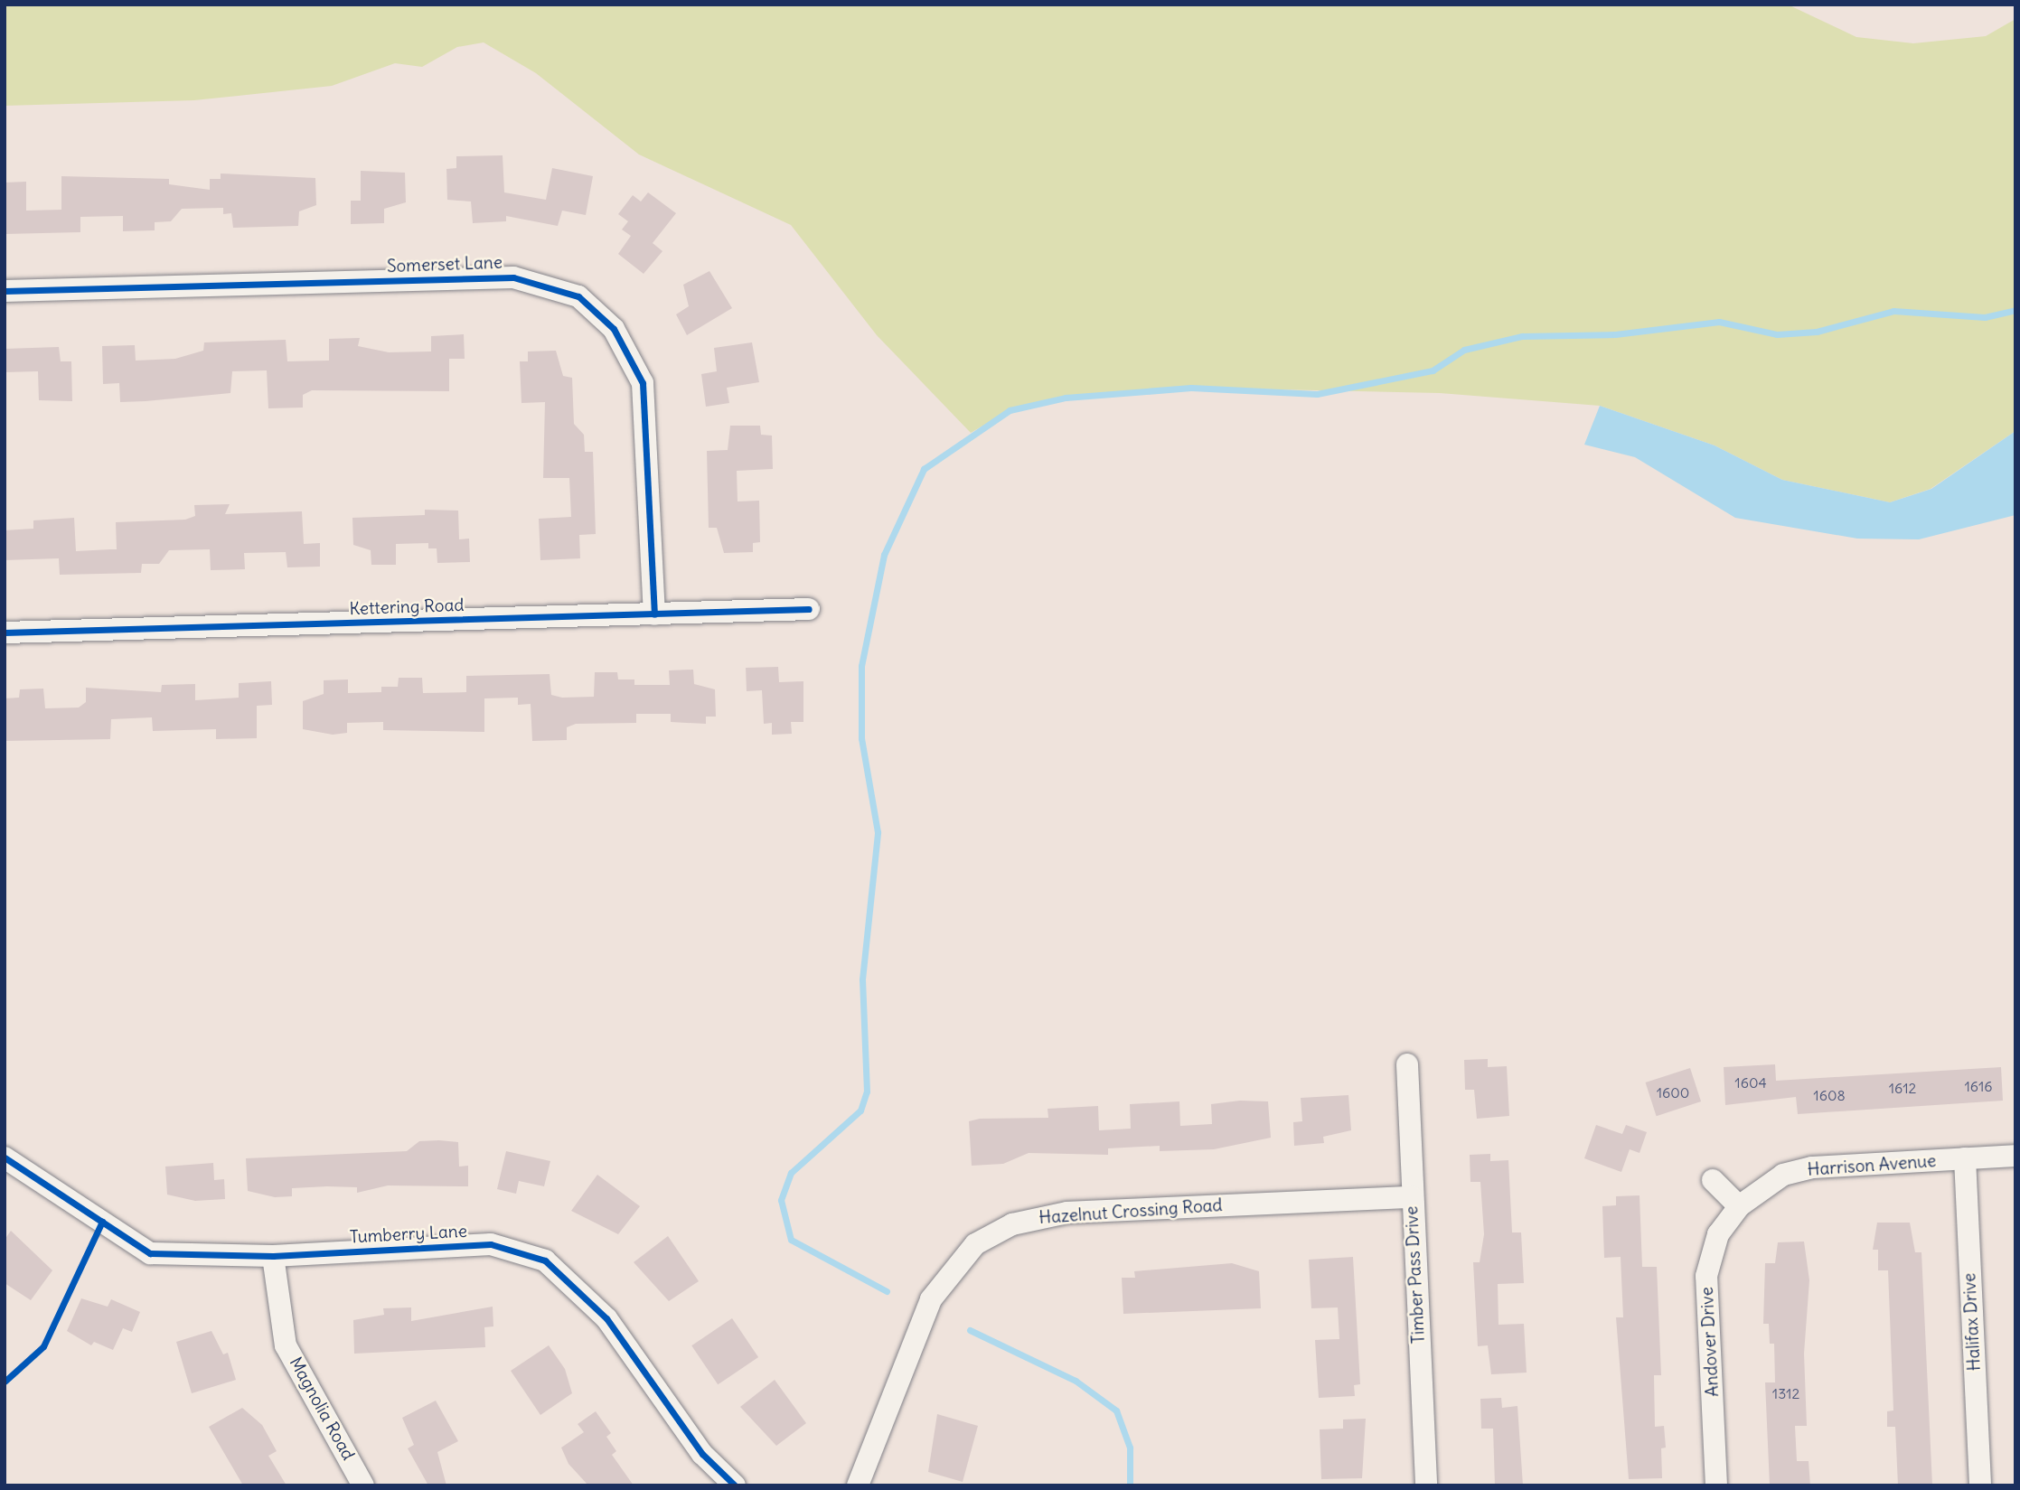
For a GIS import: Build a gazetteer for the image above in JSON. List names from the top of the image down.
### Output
{
  "streets": {
    "street": [
      "Somerset Lane",
      "Kettering Road",
      "Harrison Avenue",
      "Hazelnut Crossing Road",
      "Tumberry Lane",
      "Timber Pass Drive",
      "Halifax Drive",
      "Andover Drive",
      "Magnolia Road"
    ]
  },
  "crossings": [
    ["Somerset Lane", "Kettering Road"],
    ["Harrison Avenue", "Halifax Drive"],
    ["Harrison Avenue", "Andover Drive"],
    ["Hazelnut Crossing Road", "Timber Pass Drive"],
    ["Tumberry Lane", "Magnolia Road"]
  ],
  "house_numbers": [
    "1604",
    "1616",
    "1612",
    "1600",
    "1608",
    "1312"
  ]
}
